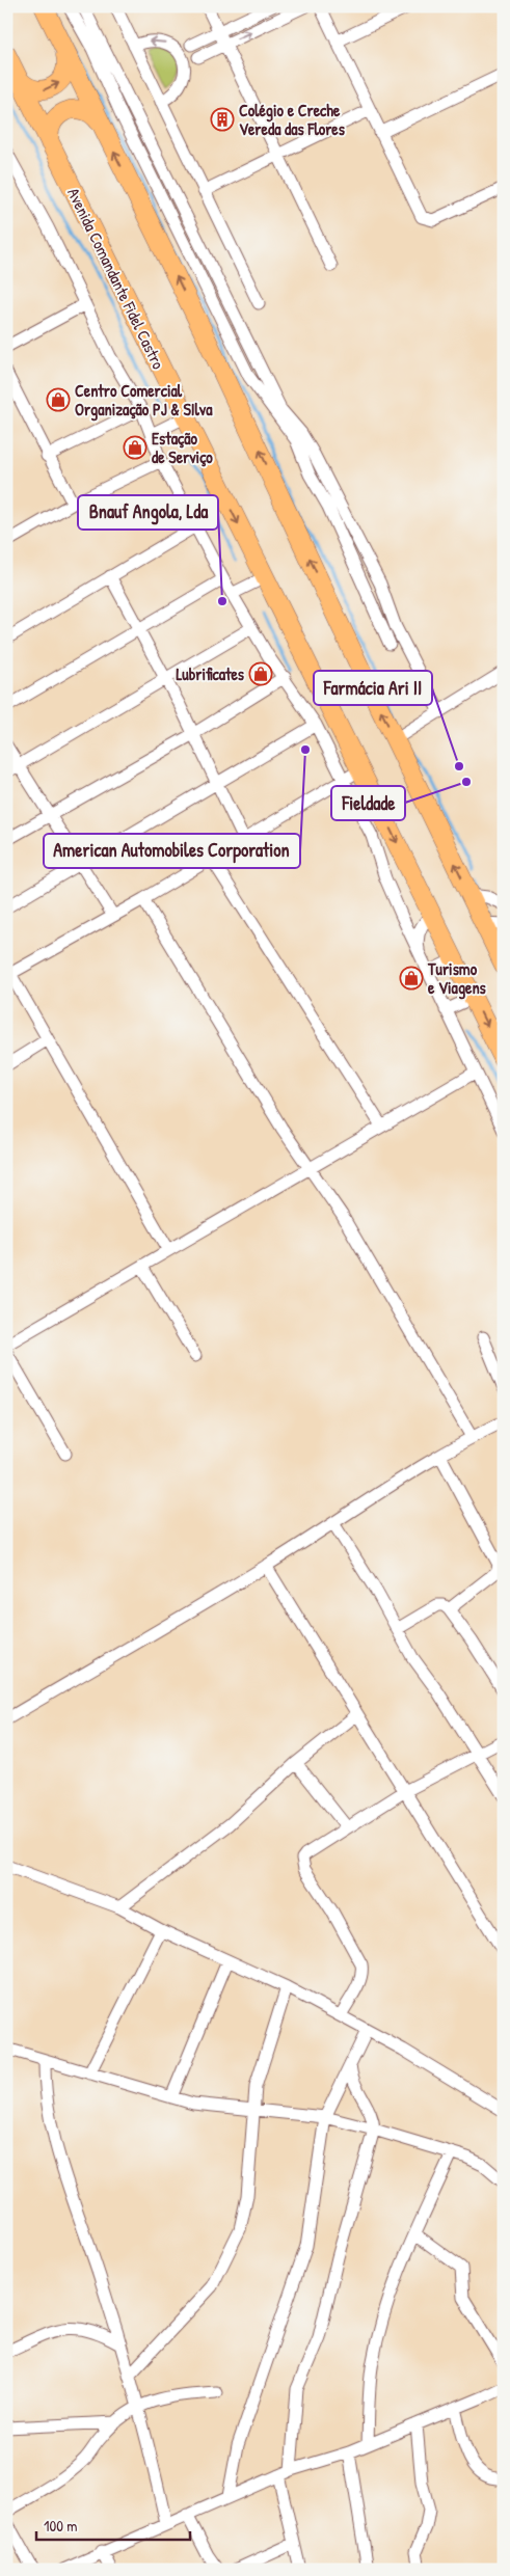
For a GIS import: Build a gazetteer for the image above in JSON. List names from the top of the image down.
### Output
{
  "streets": {
    "highway": ["Avenida Comandante Fidel Castro"]
  },
  "places": {
    "building": ["Colégio e Creche Vereda das Flores"],
    "shop": [
      "Centro Comercial Organização PJ & SIlva",
      "Estação de Serviço",
      "Lubrificates",
      "Turismo e Viagens"
    ],
    "other": [
      "Bnauf Angola, Lda",
      "American Automobiles Corporation",
      "Farmácia Ari II",
      "Fieldade"
    ]
  },
  "scale_bar": "100 m"
}
